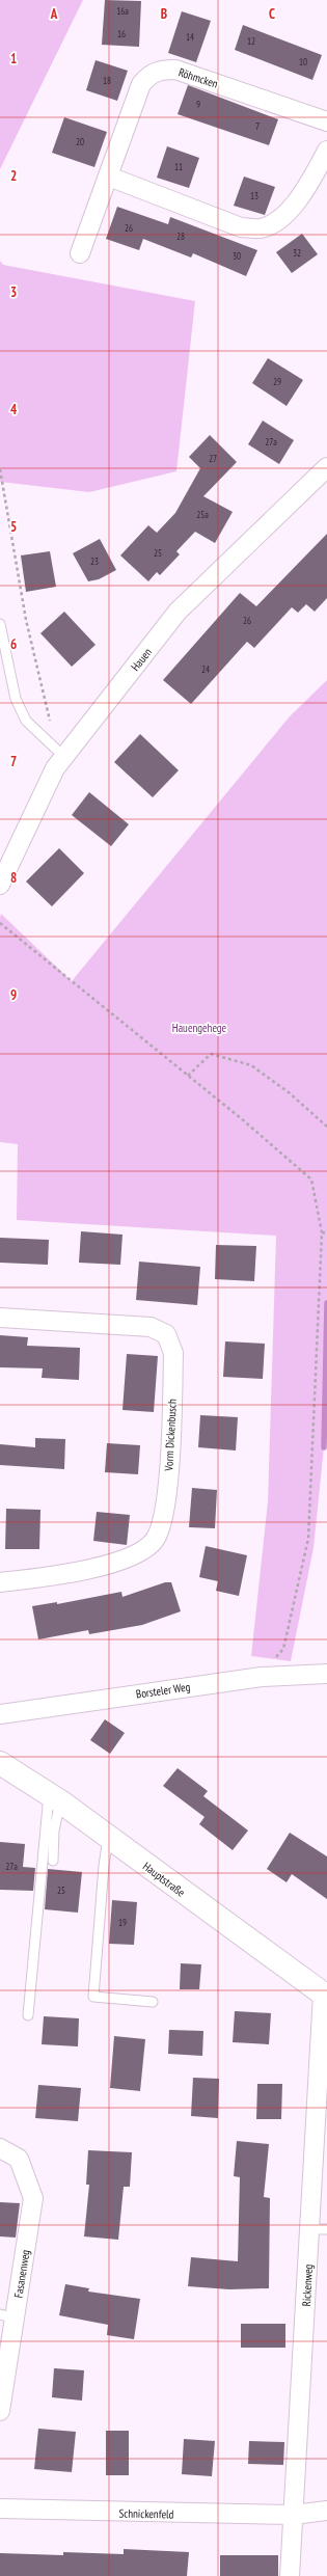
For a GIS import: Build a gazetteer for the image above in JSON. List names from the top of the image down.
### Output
{
  "streets": {
    "main road": ["Hauptstraße"],
    "street": [
      "Röhmcken",
      "Hauen",
      "Vorm Dickenbusch",
      "Borsteler Weg",
      "Fasanenweg",
      "Rickenweg",
      "Schnickenfeld"
    ]
  },
  "crossings": [
    ["Hauptstraße", "Rickenweg"],
    ["Rickenweg", "Schnickenfeld"]
  ],
  "parks": ["Hauengehege"],
  "house_numbers": [
    "16a",
    "16",
    "14",
    "12",
    "10",
    "18",
    "9",
    "7",
    "20",
    "11",
    "13",
    "26",
    "28",
    "32",
    "30",
    "29",
    "27a",
    "27",
    "25a",
    "25",
    "23",
    "26",
    "24",
    "27a",
    "25",
    "19"
  ],
  "grid": {
    "columns": ["A", "B", "C"],
    "rows": [
      "1",
      "2",
      "3",
      "4",
      "5",
      "6",
      "7",
      "8",
      "9"
    ]
  }
}
